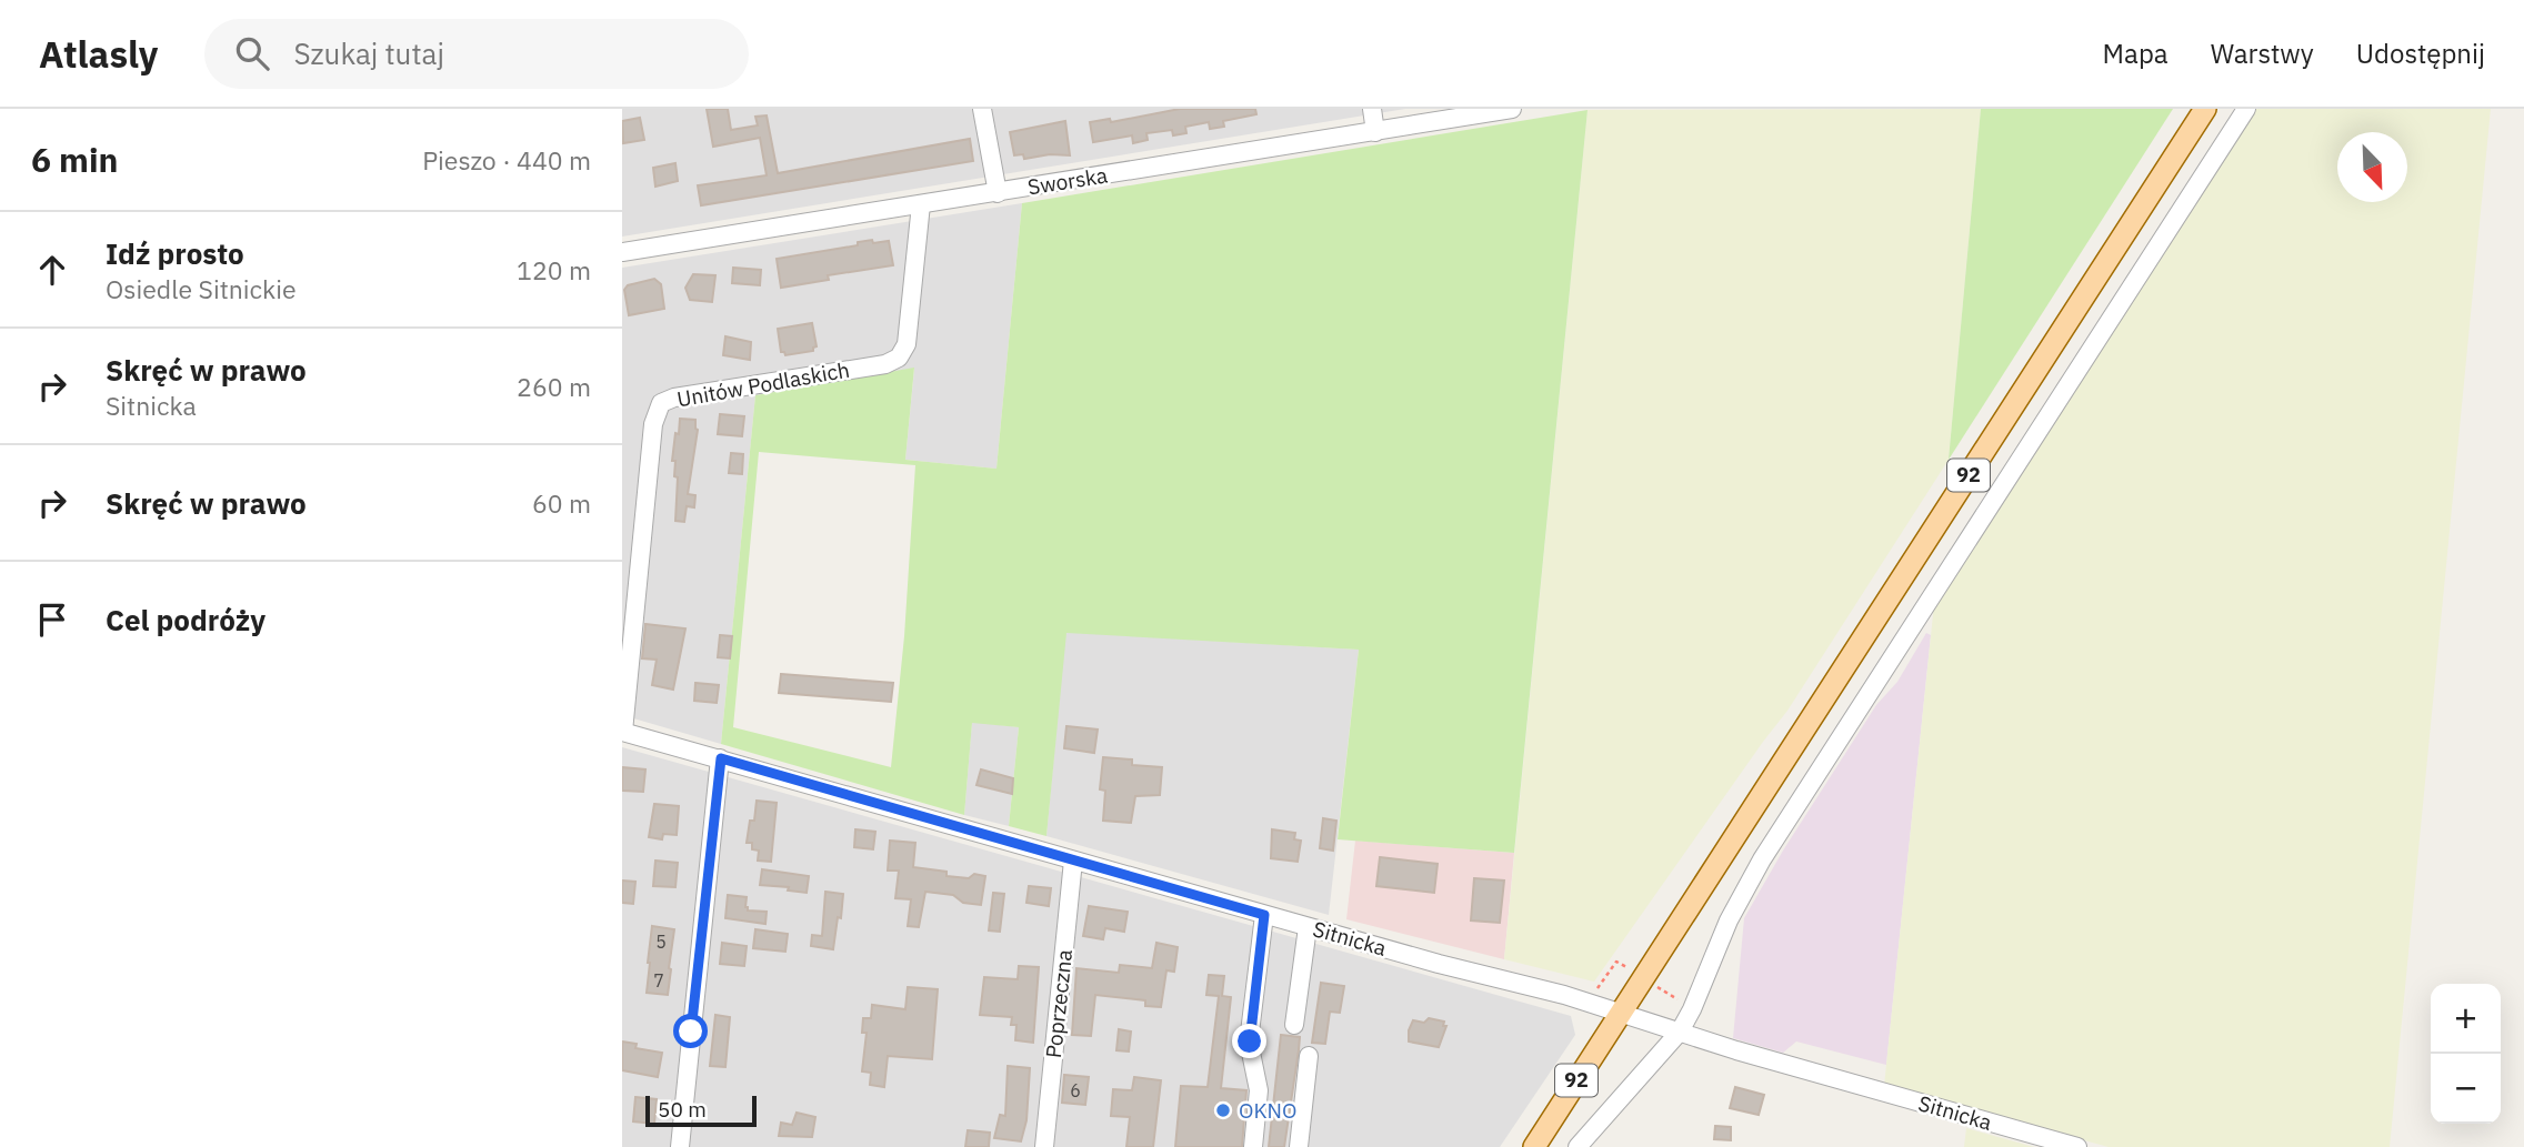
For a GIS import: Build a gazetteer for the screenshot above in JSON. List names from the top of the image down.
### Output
{
  "streets": {
    "main road": ["92"],
    "street": [
      "Sworska",
      "Unitów Podlaskich",
      "Sitnicka",
      "Poprzeczna"
    ]
  },
  "crossings": [
    ["Sworska", "Unitów Podlaskich"],
    ["Unitów Podlaskich", "Sitnicka"],
    ["92", "Sitnicka"],
    ["Sitnicka", "Poprzeczna"]
  ],
  "places": ["OKNO"],
  "house_numbers": ["5", "7", "6"],
  "scale_bar": "50 m",
  "north": "bottom right",
  "page": {
    "header": "Atlasly",
    "search": "Szukaj tutaj",
    "nav": ["Mapa", "Warstwy", "Udostępnij"],
    "heading": ["6 min", "Pieszo · 440 m"],
    "list": [
      ["Idź prosto", "Osiedle Sitnickie", "120 m"],
      ["Skręć w prawo", "Sitnicka", "260 m"],
      ["Skręć w prawo", "60 m"],
      "Cel podróży"
    ],
    "map_buttons": ["+", "−"],
    "scale": "50 m"
  }
}
